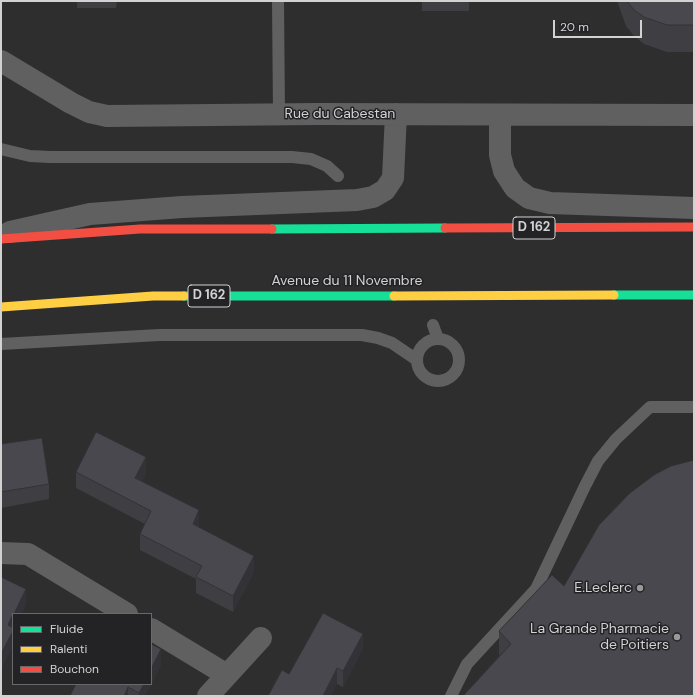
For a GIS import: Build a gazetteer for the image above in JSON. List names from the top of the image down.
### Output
{
  "streets": {
    "main road": ["D 162", "Avenue du 11 Novembre"],
    "street": ["Rue du Cabestan"]
  },
  "places": ["E.Leclerc", "La Grande Pharmacie de Poitiers"],
  "legend": ["Fluide", "Ralenti", "Bouchon"],
  "scale_bar": "20 m"
}
